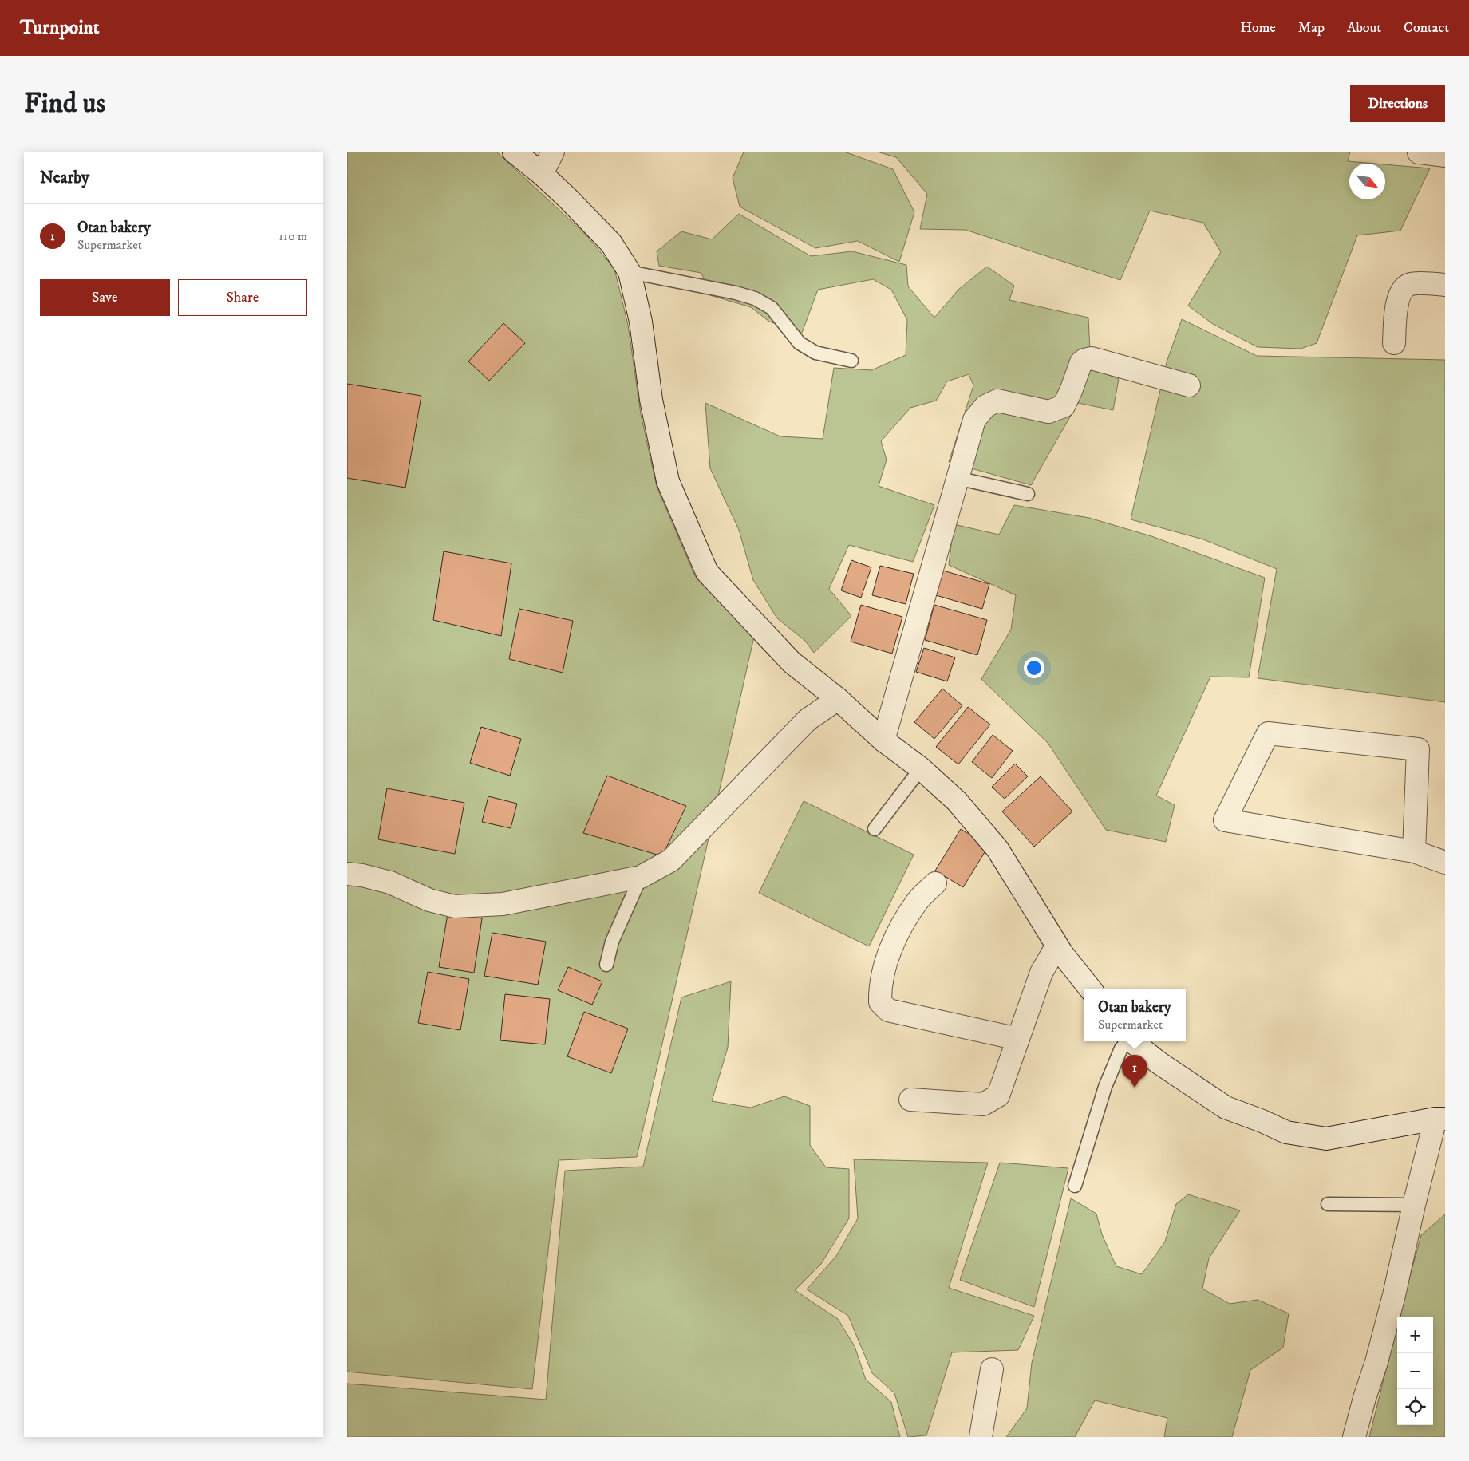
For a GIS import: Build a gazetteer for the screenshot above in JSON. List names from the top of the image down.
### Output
{
  "north": "bottom right",
  "page": {
    "header": "Turnpoint",
    "nav": [
      "Home",
      "Map",
      "About",
      "Contact"
    ],
    "buttons": [
      "Directions",
      ["Save", "Share"]
    ],
    "title": "Find us",
    "heading": "Nearby",
    "list": [
      {
        "mark": "1",
        "name": "Otan bakery",
        "note": "Supermarket",
        "value": "110 m"
      }
    ],
    "popup": ["Otan bakery", "Supermarket"],
    "pins": "1",
    "map_buttons": ["+", "−"]
  }
}
